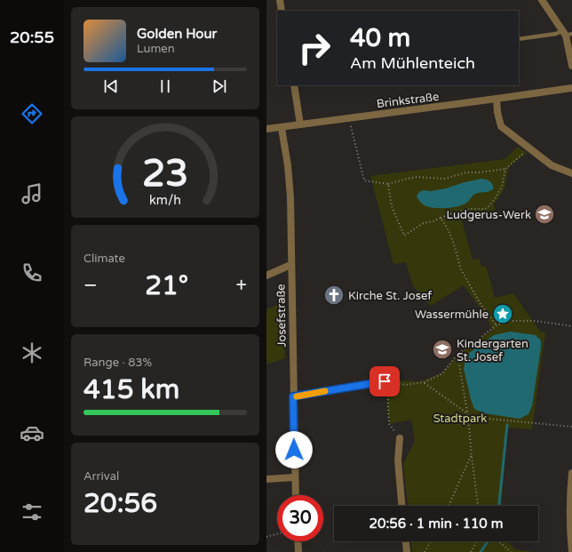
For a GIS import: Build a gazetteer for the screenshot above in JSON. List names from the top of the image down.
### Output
{
  "streets": {
    "street": ["Brinkstraße", "Josefstraße"]
  },
  "crossings": [
    ["Brinkstraße", "Josefstraße"]
  ],
  "parks": ["Stadtpark"],
  "places": {
    "school or university": ["Ludgerus-Werk", "Kindergarten St. Josef"],
    "church": ["Kirche St. Josef"],
    "place": ["Wassermühle"]
  },
  "page": {
    "tabs": "20:55",
    "turn": ["40 m", "Am Mühlenteich"],
    "song": ["Golden Hour", "Lumen"],
    "tile": [
      "Climate",
      ["Range · 83%", "415 km"],
      ["Arrival", "20:56"]
    ],
    "heat": ["−", "21°", "+"],
    "limit": "30",
    "trip": "20:56 · 1 min · 110 m",
    "gauge": ["23", "km/h"]
  }
}
